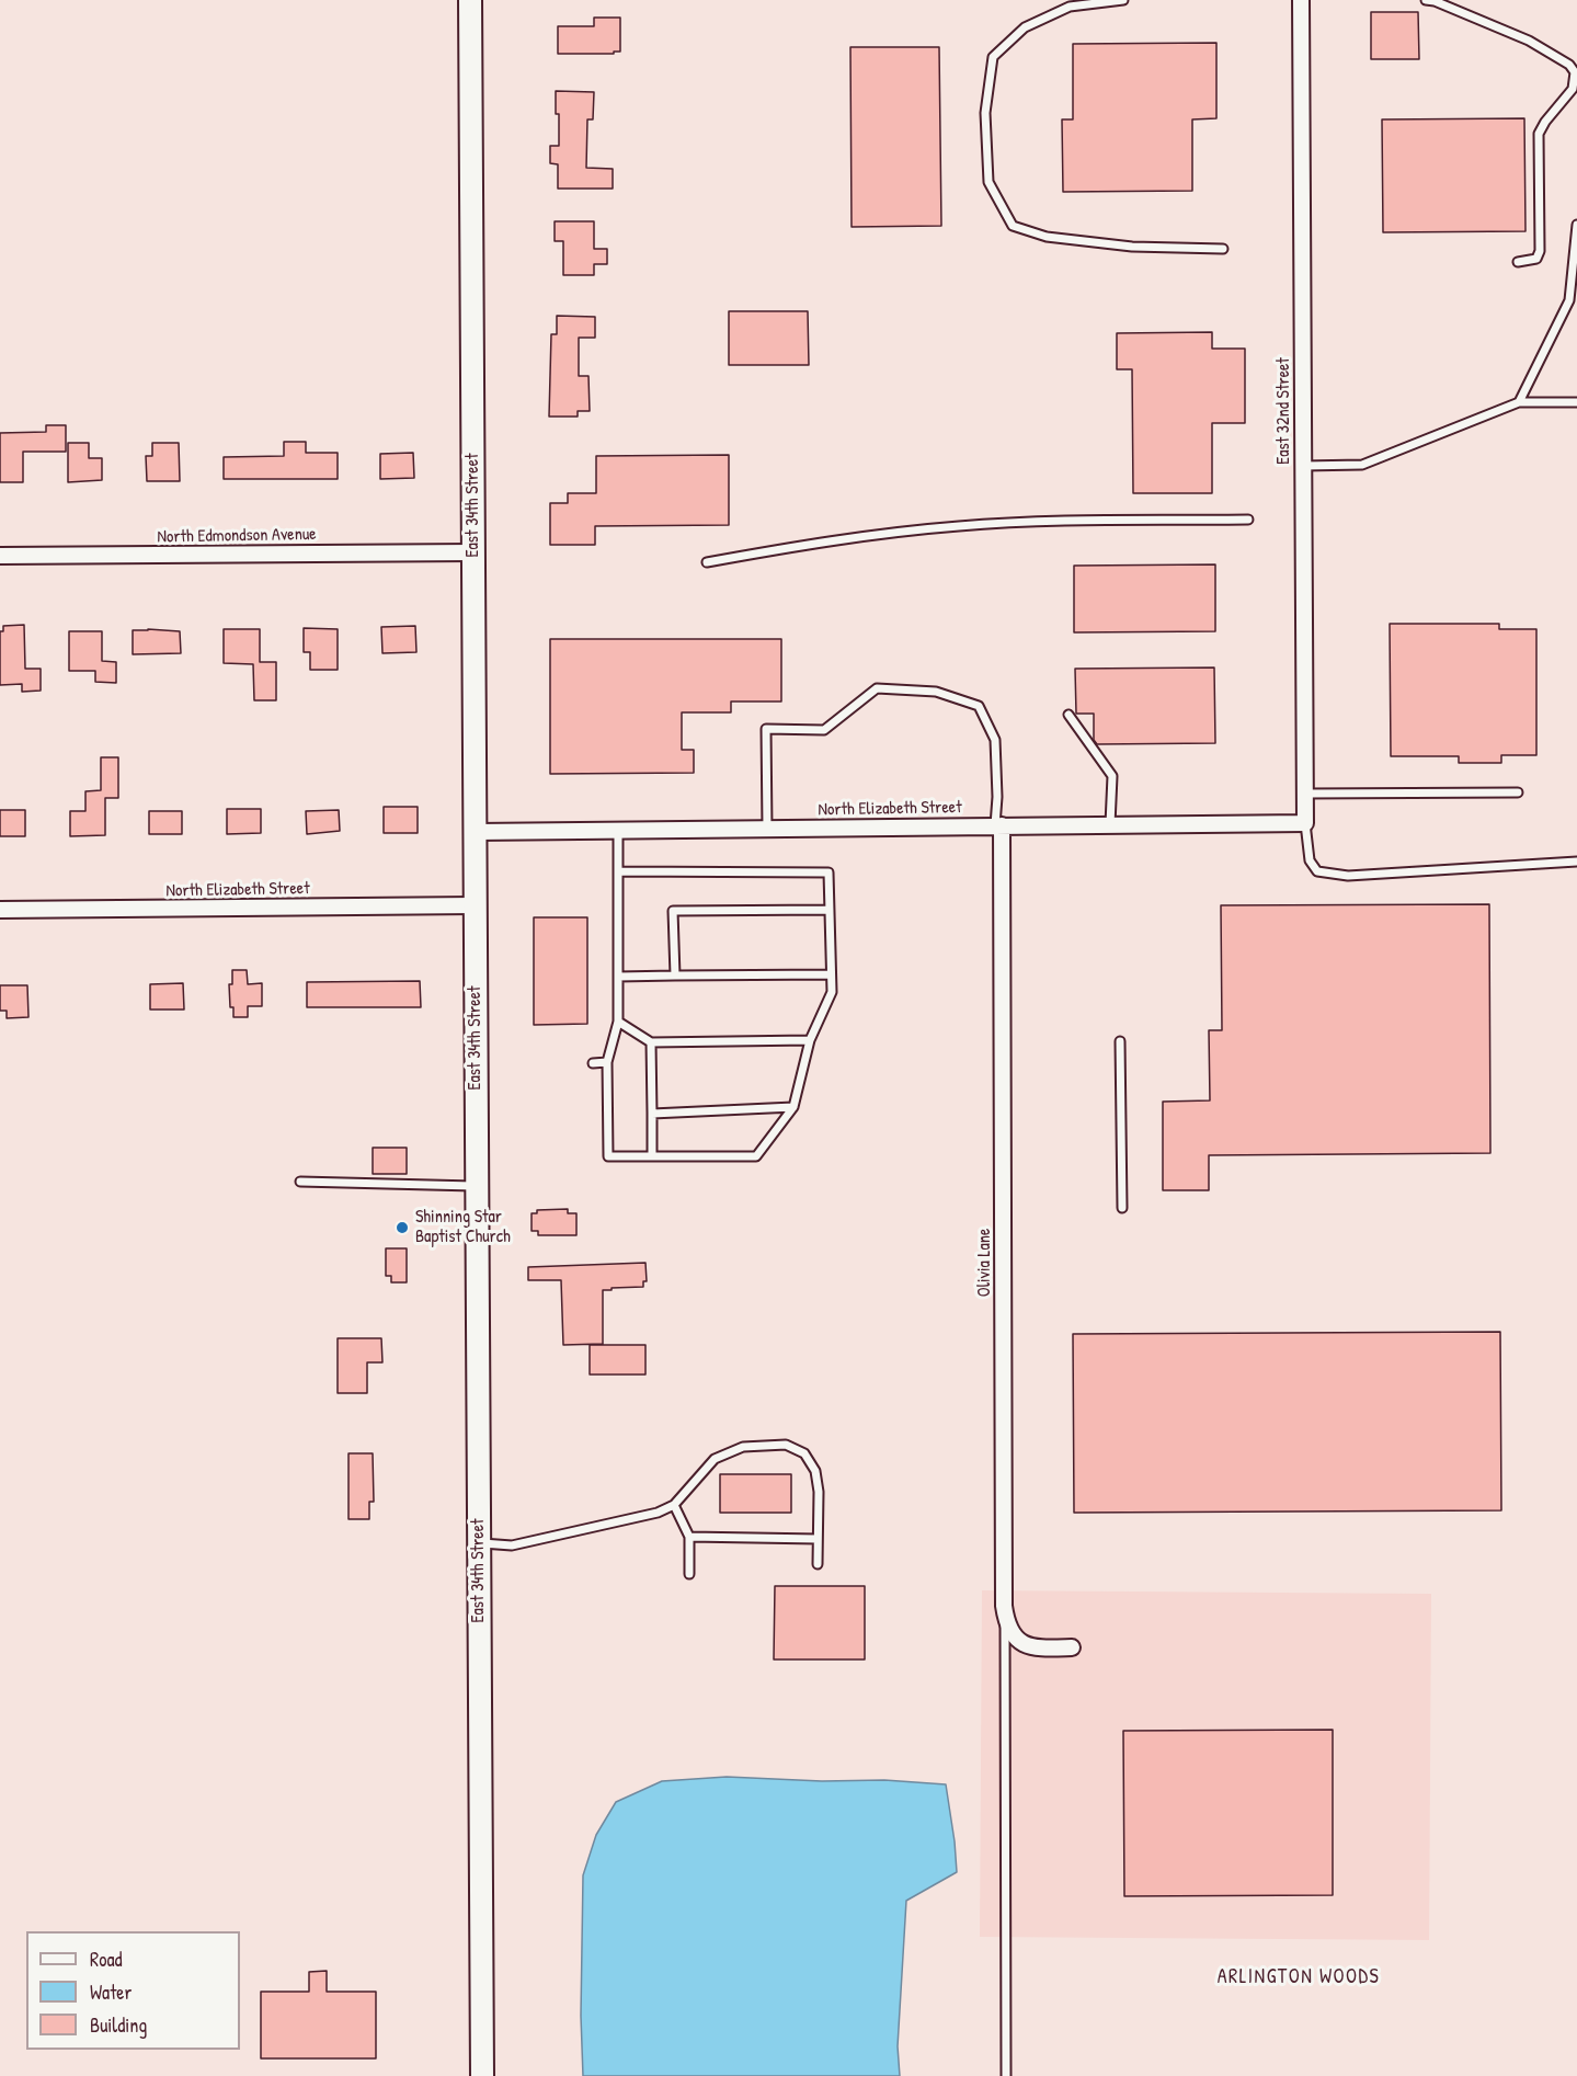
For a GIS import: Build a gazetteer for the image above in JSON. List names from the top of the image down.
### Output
{
  "streets": {
    "main road": ["East 34th Street"],
    "street": [
      "East 32nd Street",
      "North Edmondson Avenue",
      "North Elizabeth Street",
      "Olivia Lane"
    ]
  },
  "crossings": [
    ["East 32nd Street", "North Elizabeth Street"],
    ["East 34th Street", "North Edmondson Avenue"],
    ["East 34th Street", "North Elizabeth Street"],
    ["North Elizabeth Street", "Olivia Lane"]
  ],
  "districts": ["ARLINGTON WOODS"],
  "places": ["Shinning Star Baptist Church"],
  "legend": ["Road", "Water", "Building"]
}
